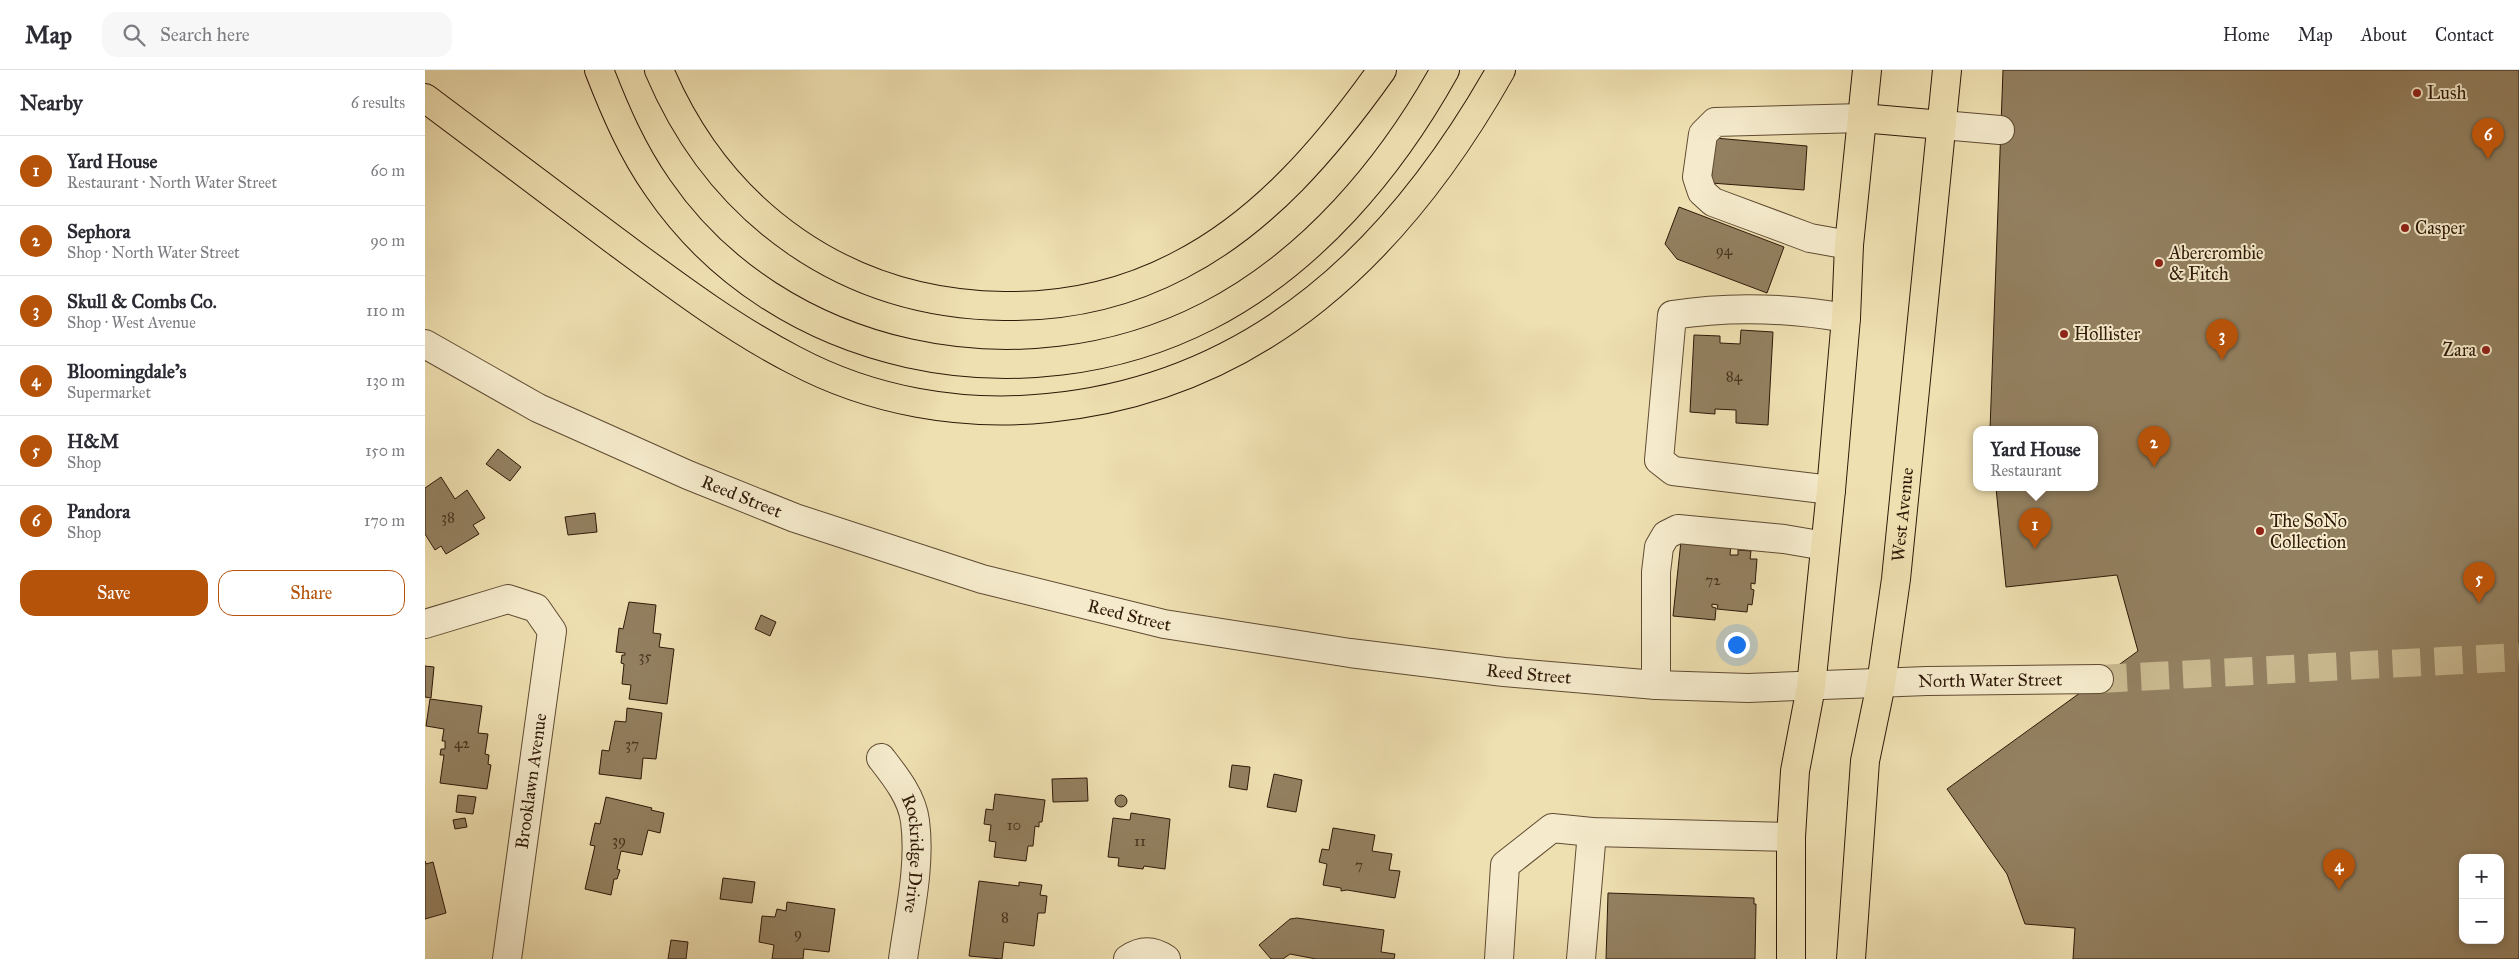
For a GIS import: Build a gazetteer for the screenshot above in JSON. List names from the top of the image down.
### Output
{
  "streets": {
    "main road": ["West Avenue"],
    "street": [
      "Reed Street",
      "North Water Street",
      "Brooklawn Avenue",
      "Rockridge Drive"
    ]
  },
  "crossings": [
    ["Reed Street", "West Avenue"],
    ["Reed Street", "North Water Street"],
    ["West Avenue", "North Water Street"]
  ],
  "places": [
    "Lush",
    "Casper",
    "Abercrombie & Fitch",
    "Hollister",
    "Zara",
    "The SoNo Collection"
  ],
  "house_numbers": [
    "94",
    "84",
    "38",
    "72",
    "35",
    "42",
    "37",
    "10",
    "39",
    "11",
    "7",
    "8",
    "9"
  ],
  "page": {
    "header": "Map",
    "search": "Search here",
    "nav": [
      "Home",
      "Map",
      "About",
      "Contact"
    ],
    "heading": ["Nearby", "6 results"],
    "pins": [
      "6",
      "3",
      "2",
      "1",
      "5",
      "4"
    ],
    "list": [
      {
        "mark": "1",
        "name": "Yard House",
        "note": "Restaurant · North Water Street",
        "value": "60 m"
      },
      {
        "mark": "2",
        "name": "Sephora",
        "note": "Shop · North Water Street",
        "value": "90 m"
      },
      {
        "mark": "3",
        "name": "Skull & Combs Co.",
        "note": "Shop · West Avenue",
        "value": "110 m"
      },
      {
        "mark": "4",
        "name": "Bloomingdale's",
        "note": "Supermarket",
        "value": "130 m"
      },
      {
        "mark": "5",
        "name": "H&M",
        "note": "Shop",
        "value": "150 m"
      },
      {
        "mark": "6",
        "name": "Pandora",
        "note": "Shop",
        "value": "170 m"
      }
    ],
    "popup": ["Yard House", "Restaurant"],
    "buttons": ["Save", "Share"],
    "map_buttons": ["+", "−"]
  }
}
